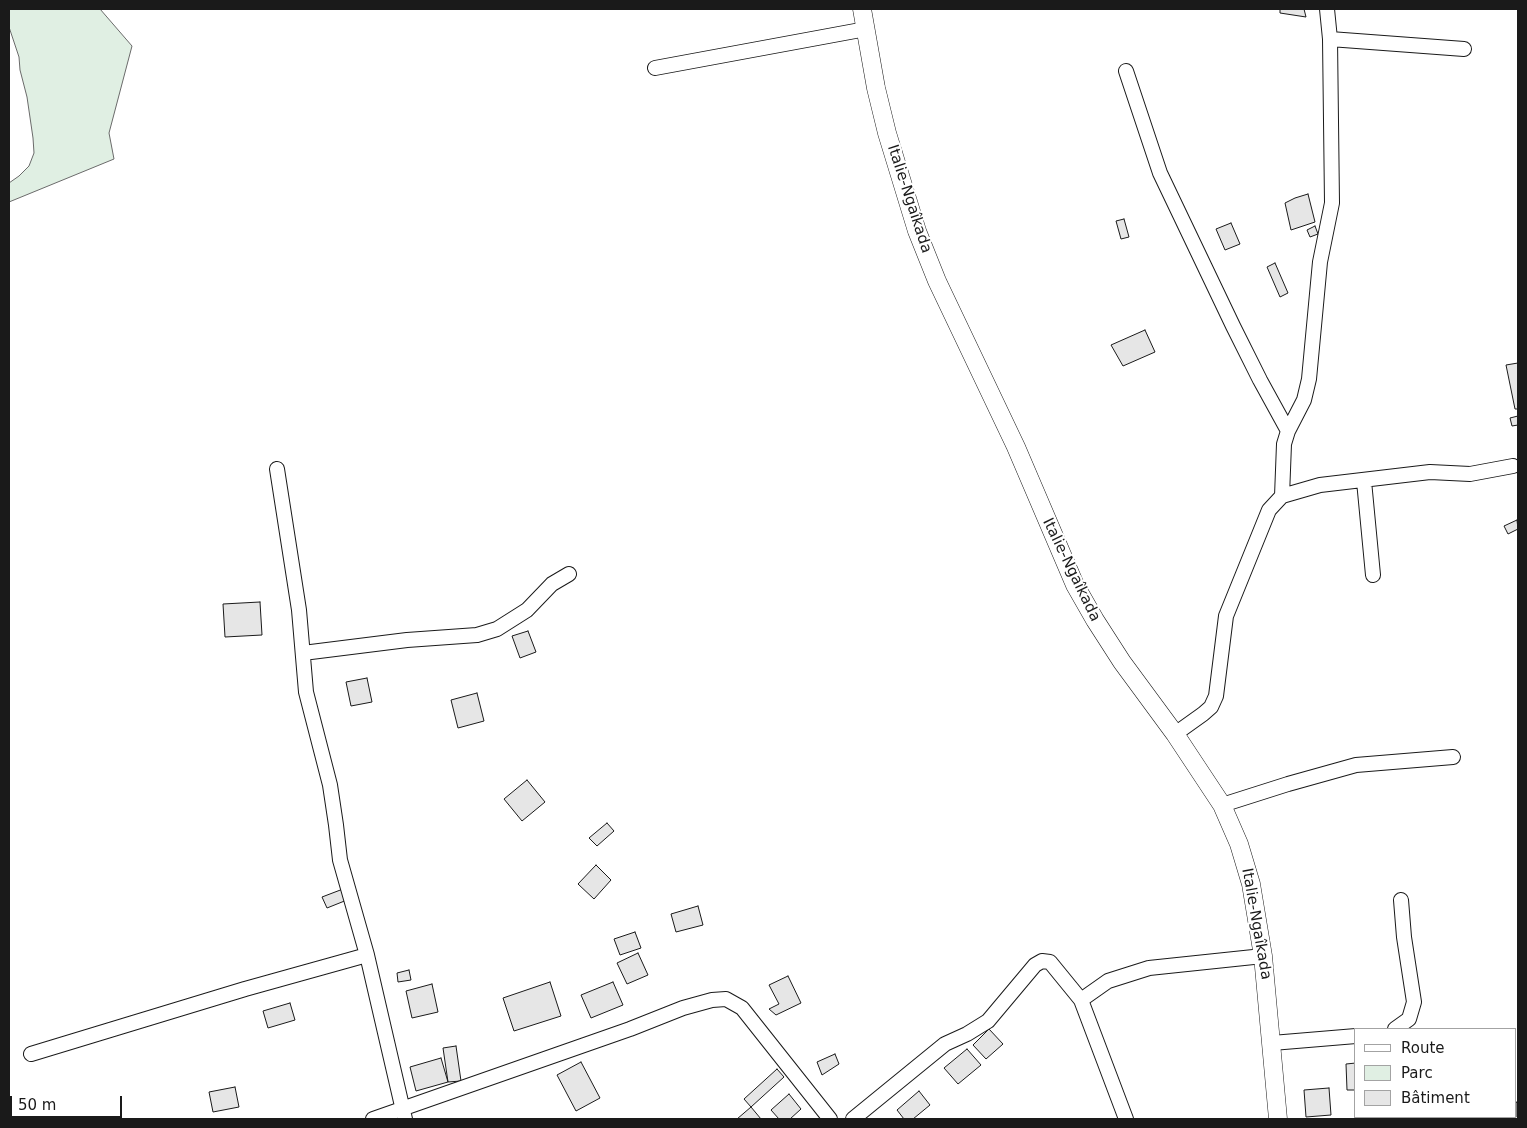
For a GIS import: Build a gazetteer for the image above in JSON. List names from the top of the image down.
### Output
{
  "streets": {
    "street": ["Italie-Ngaîkada"]
  },
  "legend": ["Route", "Parc", "Bâtiment"],
  "scale_bar": "50 m"
}
